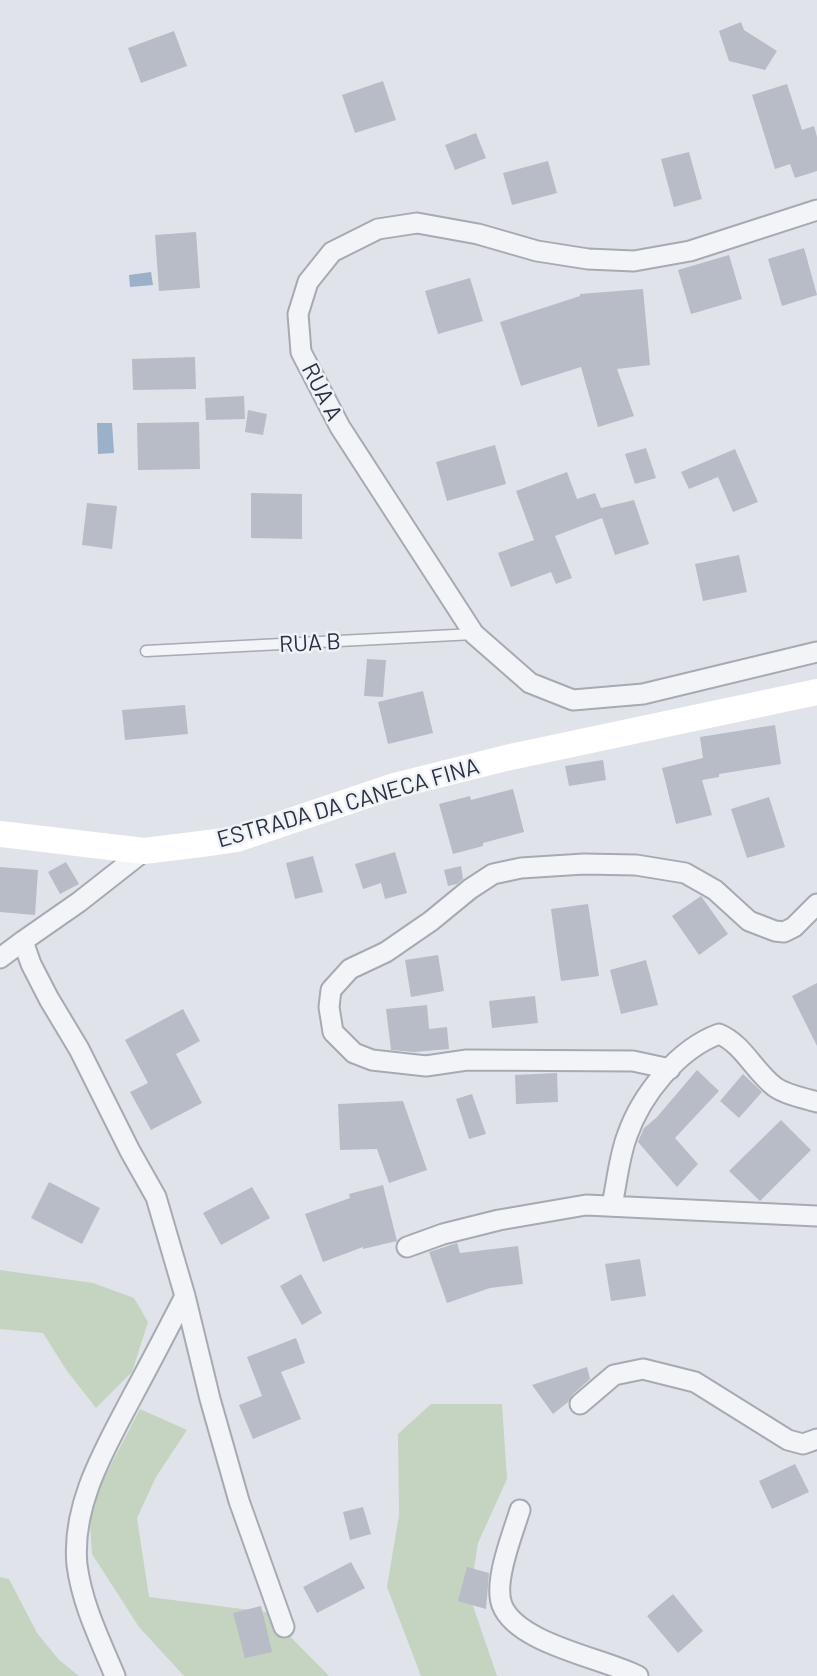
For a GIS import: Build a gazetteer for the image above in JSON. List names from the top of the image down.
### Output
{
  "streets": {
    "street": ["RUA A", "ESTRADA DA CANECA FINA"],
    "lane": ["RUA B"]
  },
  "crossings": [
    ["RUA A", "RUA B"]
  ]
}
